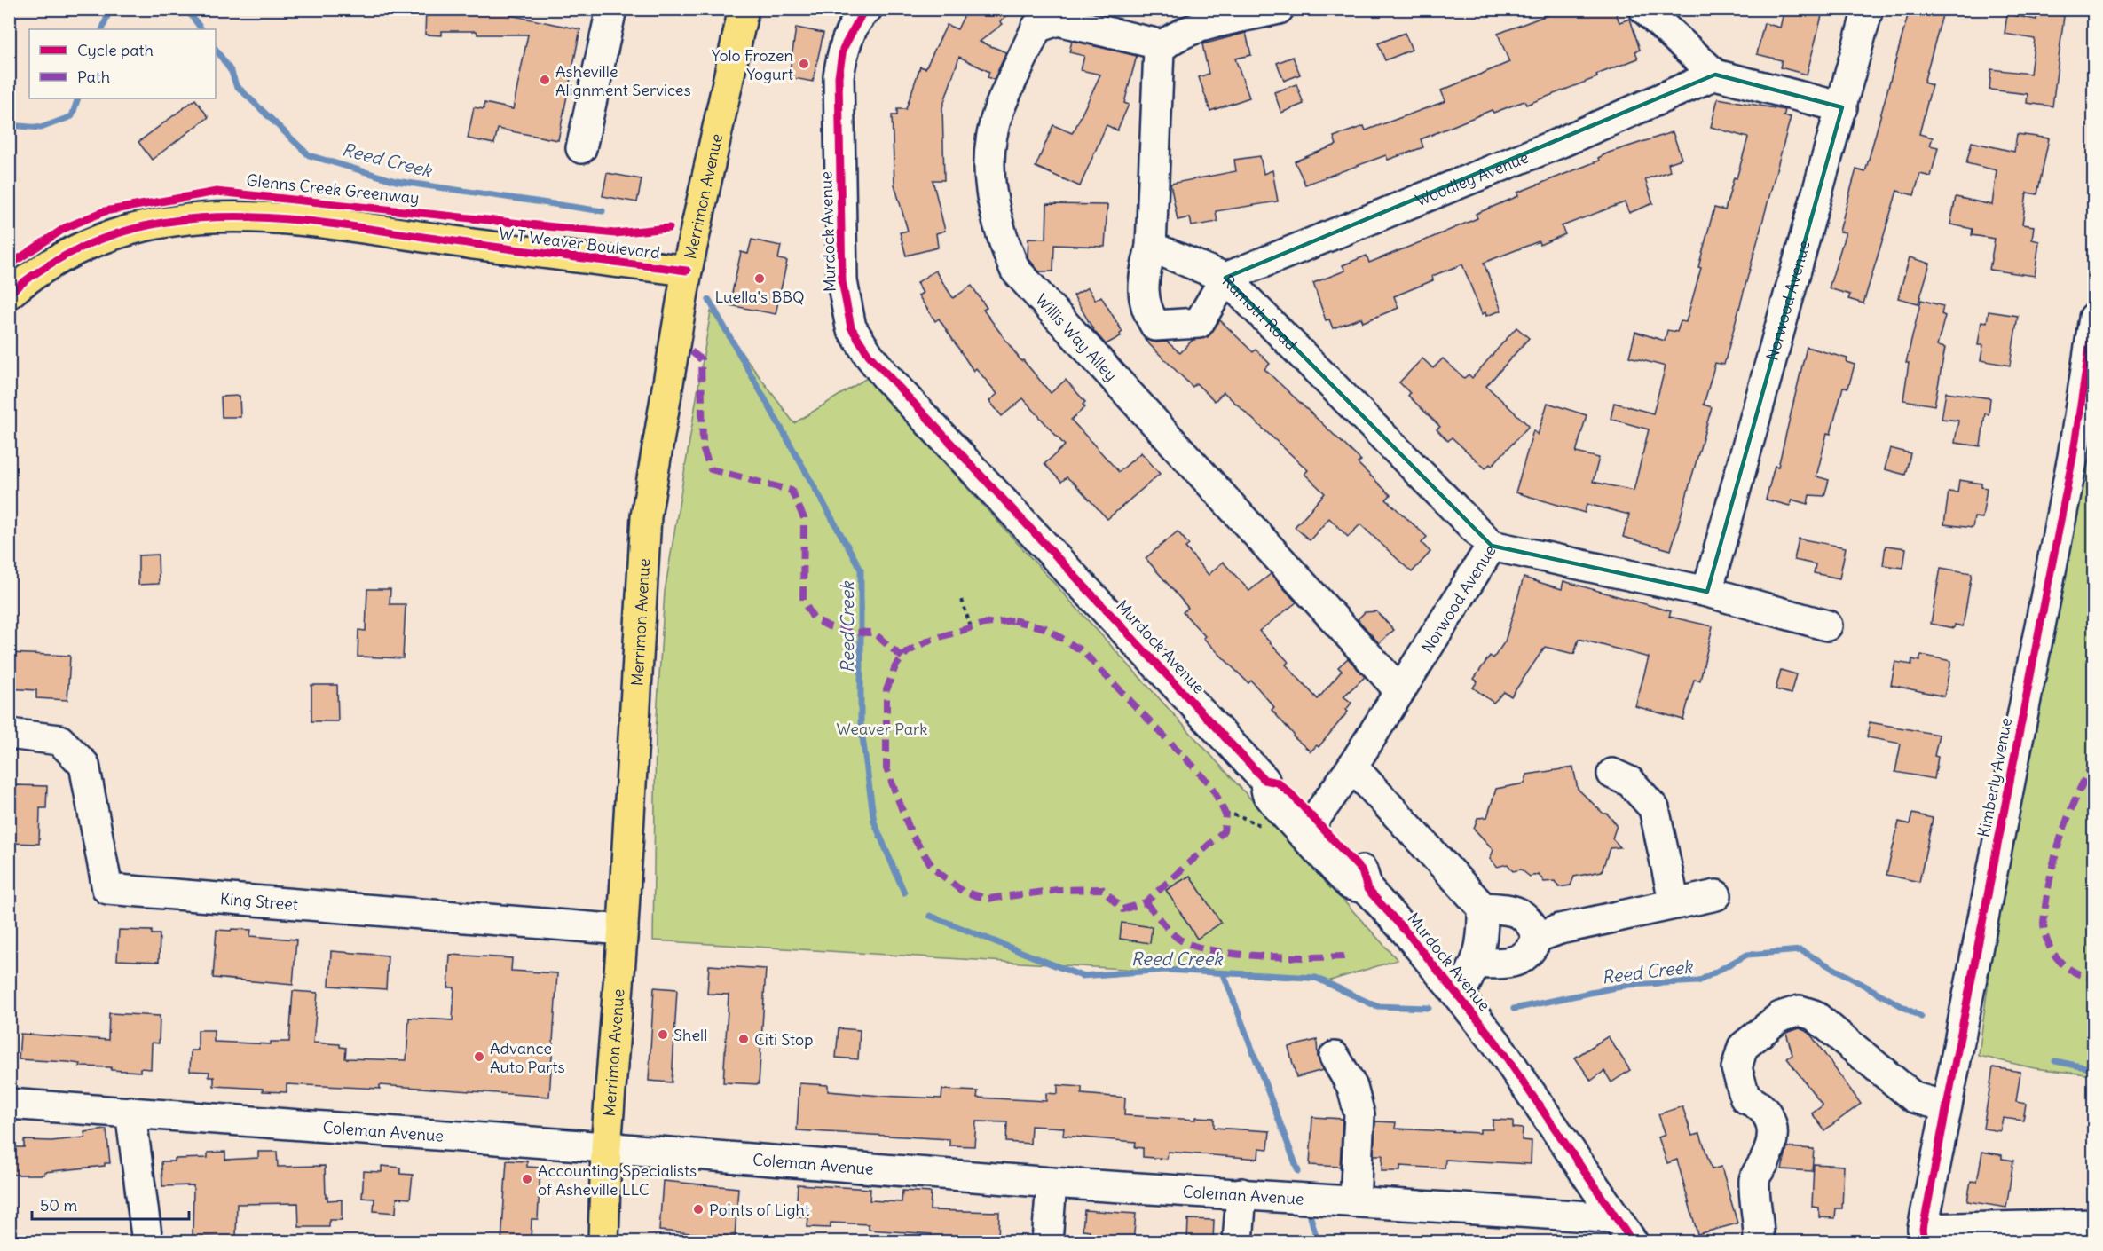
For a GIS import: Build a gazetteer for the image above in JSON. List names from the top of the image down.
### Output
{
  "streets": {
    "main road": ["Merrimon Avenue", "W T Weaver Boulevard"],
    "street": [
      "Woodley Avenue",
      "Murdock Avenue",
      "Norwood Avenue",
      "Ramoth Road",
      "Willis Way Alley",
      "Kimberly Avenue",
      "King Street",
      "Coleman Avenue"
    ],
    "cycle path": ["Glenns Creek Greenway"]
  },
  "crossings": [
    ["Woodley Avenue", "Ramoth Road"],
    ["Merrimon Avenue", "W T Weaver Boulevard"],
    ["Merrimon Avenue", "King Street"],
    ["Merrimon Avenue", "Coleman Avenue"],
    ["Murdock Avenue", "Norwood Avenue"],
    ["Murdock Avenue", "Coleman Avenue"],
    ["Norwood Avenue", "Ramoth Road"],
    ["Norwood Avenue", "Willis Way Alley"]
  ],
  "water": ["Reed Creek"],
  "parks": ["Weaver Park"],
  "places": [
    "Yolo Frozen Yogurt",
    "Asheville Alignment Services",
    "Luella's BBQ",
    "Shell",
    "Citi Stop",
    "Advance Auto Parts",
    "Accounting Specialists of Asheville LLC",
    "Points of Light"
  ],
  "legend": ["Cycle path", "Path"],
  "scale_bar": "50 m"
}
